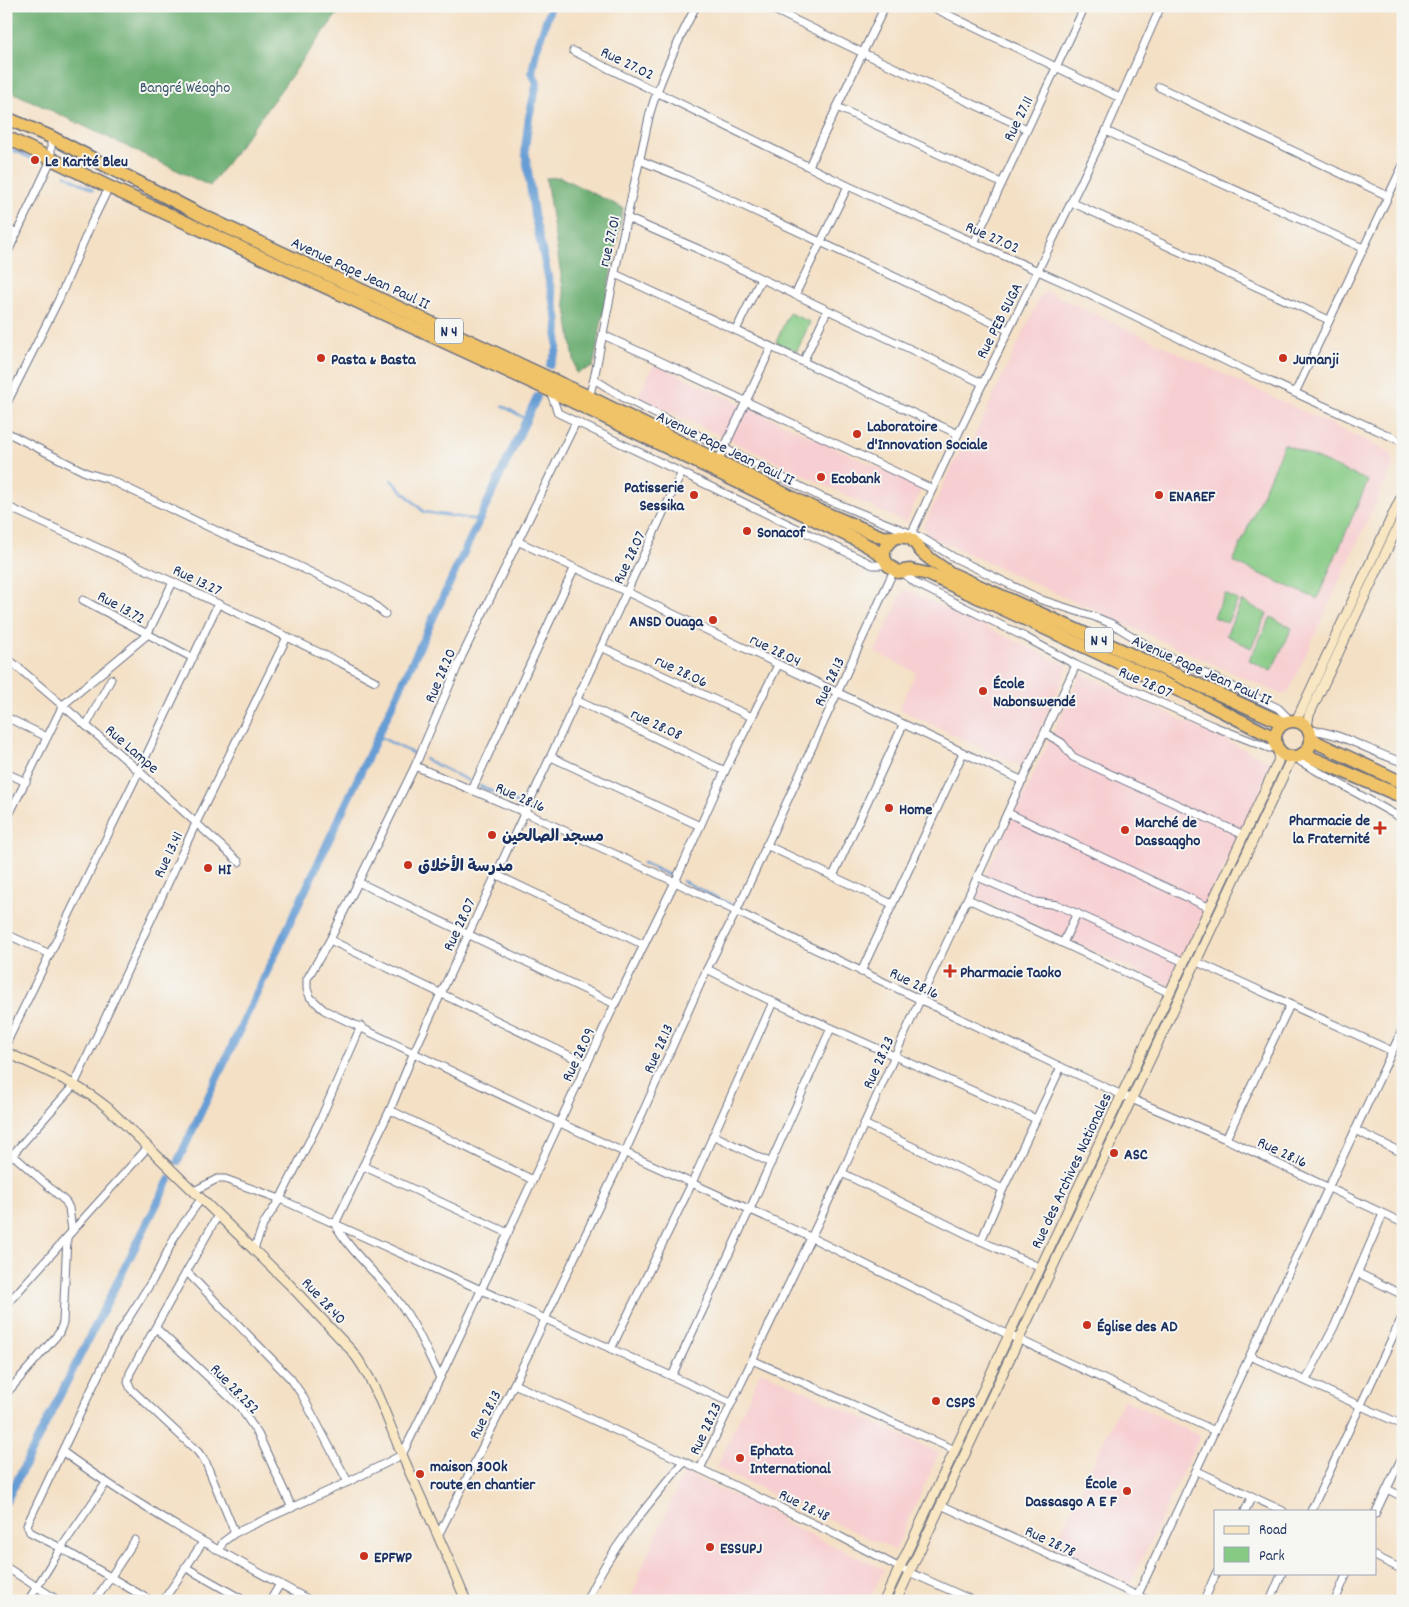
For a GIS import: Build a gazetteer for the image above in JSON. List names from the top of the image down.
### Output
{
  "streets": {
    "highway": ["Avenue Pape Jean Paul II", "N 4"],
    "street": [
      "Rue 27.02",
      "Rue 27.11",
      "rue 27.01",
      "Rue PEB SUGA",
      "Rue 28.07",
      "Rue 13.27",
      "Rue 13.72",
      "rue 28.04",
      "rue 28.06",
      "Rue 28.20",
      "Rue 28.13",
      "rue 28.08",
      "Rue Lampe",
      "Rue 28.16",
      "Rue 13.41",
      "Rue 28.09",
      "Rue 28.23",
      "Rue des Archives Nationales",
      "Rue 28.40",
      "Rue 28.252",
      "Rue 28.48",
      "Rue 28.78"
    ]
  },
  "crossings": [
    ["Rue 27.02", "Rue 27.11"],
    ["Rue 27.02", "rue 27.01"],
    ["Rue 27.02", "Rue PEB SUGA"],
    ["rue 27.01", "Avenue Pape Jean Paul II"],
    ["Avenue Pape Jean Paul II", "Rue PEB SUGA"],
    ["Avenue Pape Jean Paul II", "Rue 28.07"],
    ["Avenue Pape Jean Paul II", "Rue 28.13"],
    ["Avenue Pape Jean Paul II", "Rue des Archives Nationales"],
    ["Rue PEB SUGA", "Rue 28.07"],
    ["Rue PEB SUGA", "Rue 28.13"],
    ["Rue 28.07", "rue 28.04"],
    ["Rue 28.07", "rue 28.06"],
    ["Rue 28.07", "Rue 28.20"],
    ["Rue 28.07", "Rue 28.13"],
    ["Rue 28.07", "rue 28.08"],
    ["Rue 28.07", "Rue 28.16"],
    ["Rue 28.07", "Rue 28.23"],
    ["Rue 28.07", "Rue des Archives Nationales"],
    ["Rue 13.27", "Rue 13.41"],
    ["rue 28.04", "Rue 28.20"],
    ["rue 28.04", "Rue 28.13"],
    ["rue 28.04", "Rue 28.09"],
    ["rue 28.04", "Rue 28.23"],
    ["rue 28.06", "Rue 28.09"],
    ["Rue 28.20", "Rue 28.16"],
    ["Rue 28.13", "Rue 28.16"],
    ["Rue 28.13", "Rue 28.40"],
    ["Rue 28.13", "Rue 28.48"],
    ["rue 28.08", "Rue 28.09"],
    ["Rue Lampe", "Rue 13.41"],
    ["Rue 28.16", "Rue 28.09"],
    ["Rue 28.16", "Rue 28.23"],
    ["Rue 28.16", "Rue des Archives Nationales"],
    ["Rue 13.41", "Rue 28.40"],
    ["Rue 28.09", "Rue 28.40"],
    ["Rue 28.23", "Rue 28.48"],
    ["Rue des Archives Nationales", "Rue 28.48"],
    ["Rue des Archives Nationales", "Rue 28.78"]
  ],
  "parks": ["Bangré Wéogho"],
  "places": {
    "other": [
      "Le Karité Bleu",
      "Pasta & Basta",
      "Jumanji",
      "Laboratoire d'Innovation Sociale",
      "Ecobank",
      "Patisserie Sessika",
      "ENAREF",
      "Sonacof",
      "ANSD Ouaga",
      "École Nabonswendé",
      "Home",
      "Marché de Dassaqgho",
      "مسجد الصالحين",
      "مدرسة الأخلاق",
      "HI",
      "ASC",
      "Église des AD",
      "CSPS",
      "Ephata International",
      "maison 300k route en chantier",
      "École Dassasgo A E F",
      "ESSUPJ",
      "EPFWP"
    ],
    "health": ["Pharmacie de la Fraternité", "Pharmacie Taoko"]
  },
  "legend": ["Road", "Park"]
}
